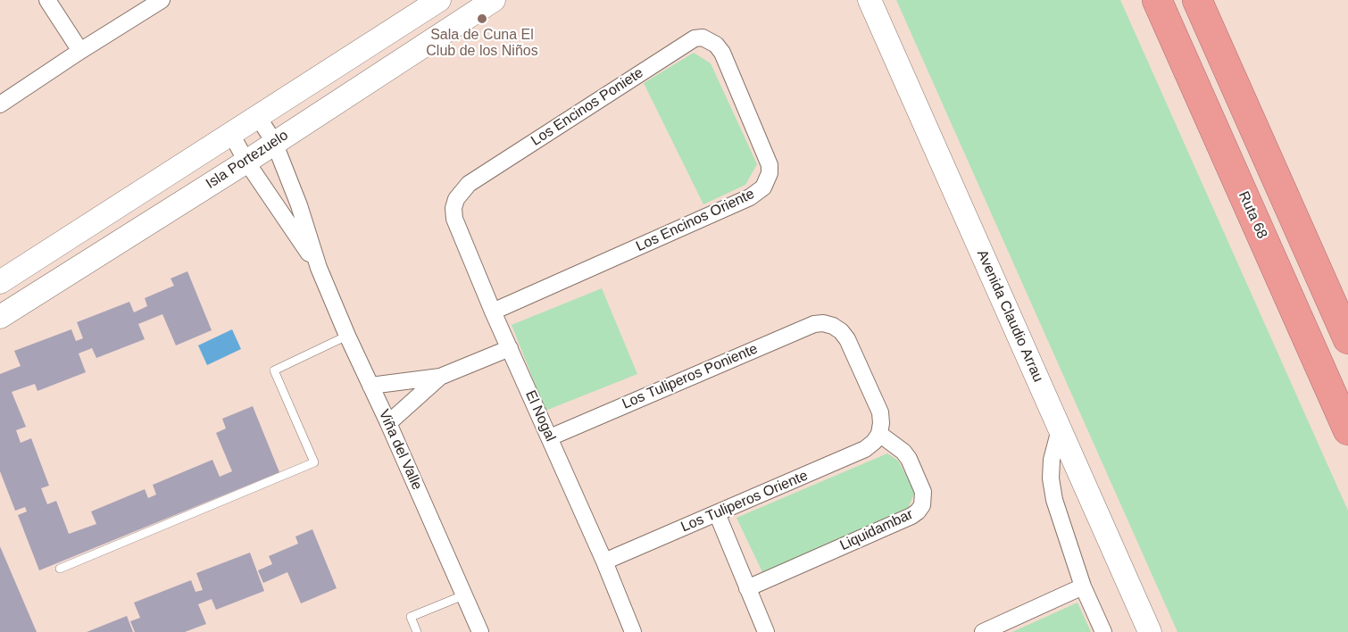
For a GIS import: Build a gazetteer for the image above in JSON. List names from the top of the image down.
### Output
{
  "streets": {
    "highway": ["Ruta 68"],
    "street": [
      "Los Encinos Poniete",
      "Isla Portezuelo",
      "Los Encinos Oriente",
      "Avenida Claudio Arrau",
      "Los Tuliperos Poniente",
      "El Nogal",
      "Viña del Valle",
      "Los Tuliperos Oriente",
      "Liquidambar"
    ]
  },
  "crossings": [
    ["Los Encinos Poniete", "Los Encinos Oriente"],
    ["Los Encinos Poniete", "El Nogal"],
    ["Isla Portezuelo", "Viña del Valle"],
    ["Los Encinos Oriente", "El Nogal"],
    ["Los Tuliperos Poniente", "El Nogal"],
    ["Los Tuliperos Poniente", "Los Tuliperos Oriente"],
    ["Los Tuliperos Poniente", "Liquidambar"],
    ["El Nogal", "Los Tuliperos Oriente"],
    ["Los Tuliperos Oriente", "Liquidambar"]
  ],
  "places": ["Sala de Cuna El Club de los Niños"]
}
